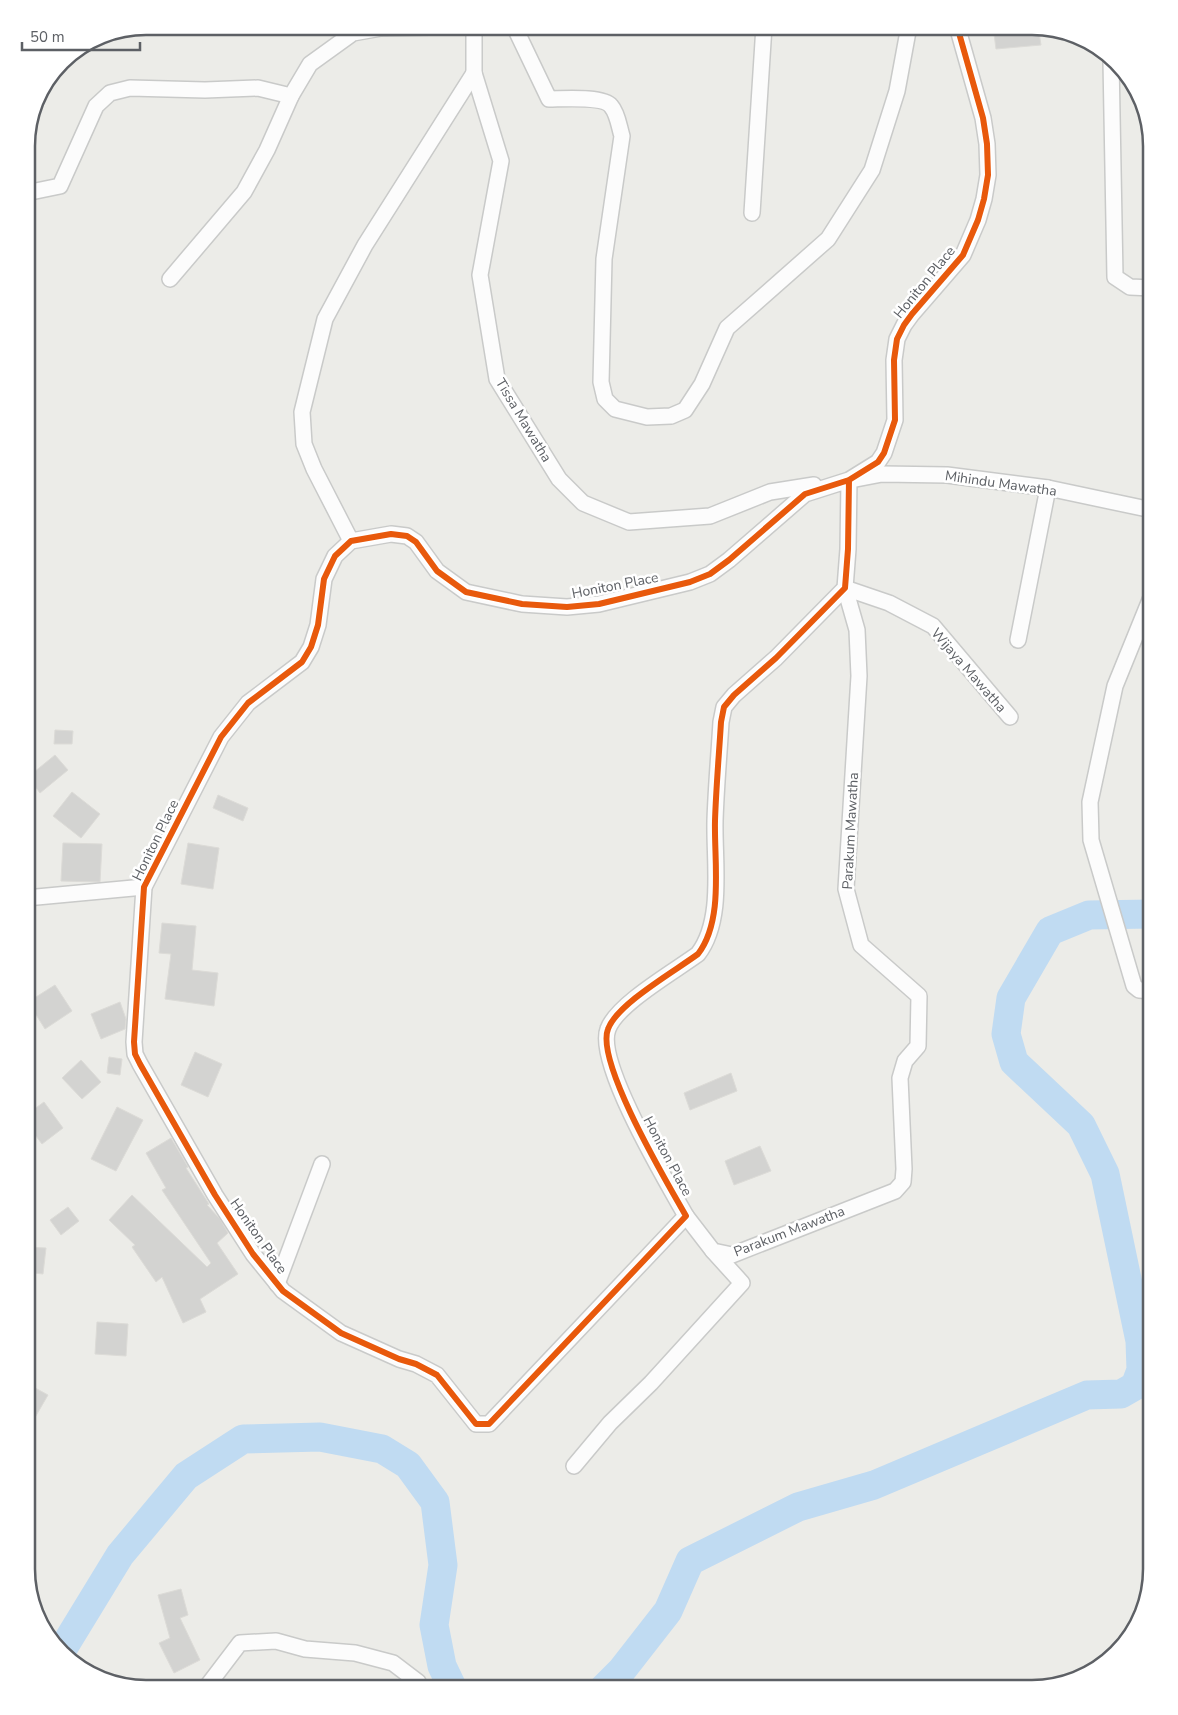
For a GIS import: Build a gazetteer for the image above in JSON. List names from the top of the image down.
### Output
{
  "streets": {
    "street": [
      "Honiton Place",
      "Tissa Mawatha",
      "Mihindu Mawatha",
      "Wijaya Mawatha",
      "Parakum Mawatha"
    ]
  },
  "crossings": [
    ["Honiton Place", "Tissa Mawatha"],
    ["Honiton Place", "Mihindu Mawatha"],
    ["Honiton Place", "Wijaya Mawatha"],
    ["Honiton Place", "Parakum Mawatha"],
    ["Tissa Mawatha", "Mihindu Mawatha"],
    ["Wijaya Mawatha", "Parakum Mawatha"]
  ],
  "scale_bar": "50 m"
}
